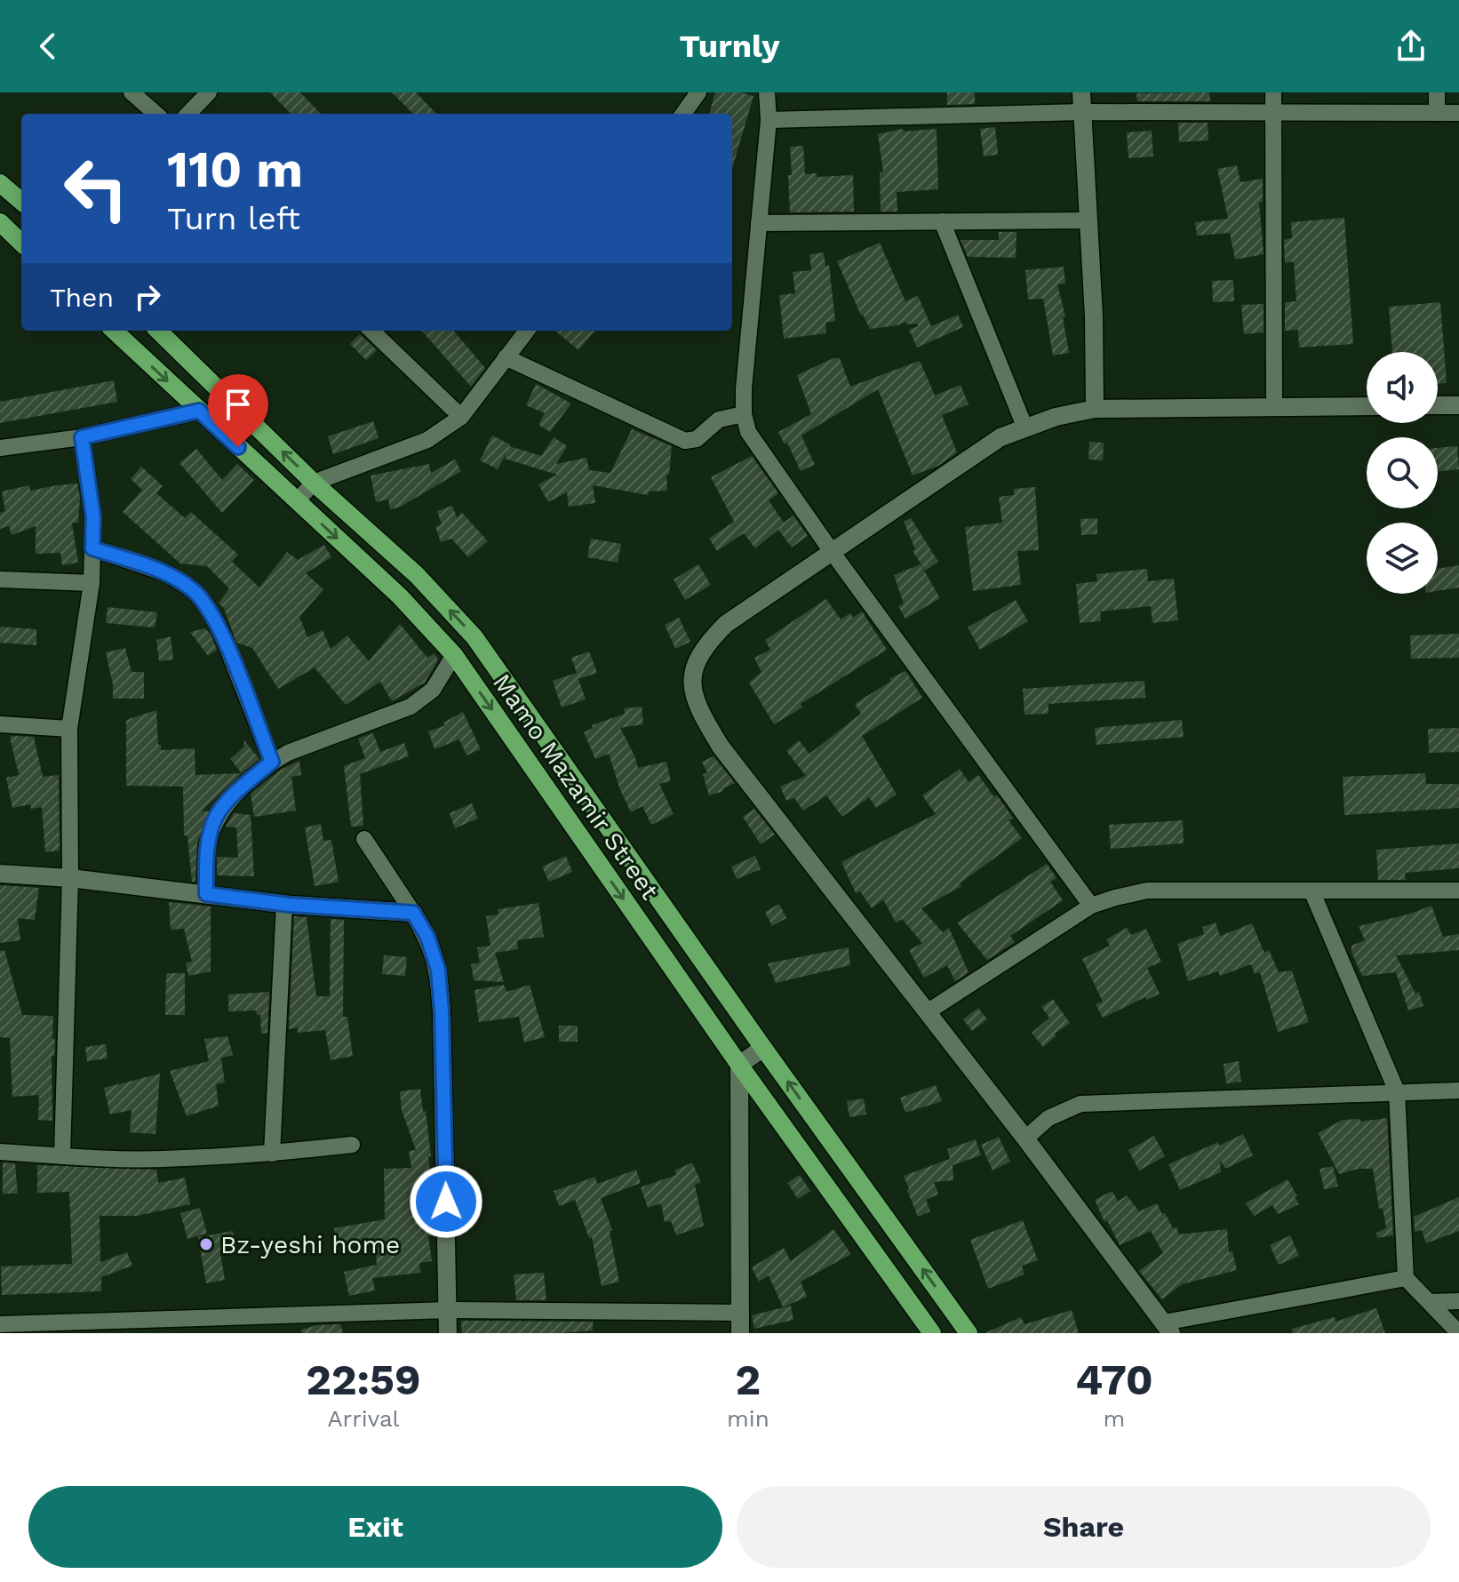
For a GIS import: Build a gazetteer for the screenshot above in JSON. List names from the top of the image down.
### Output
{
  "streets": {
    "main road": ["Mamo Mazamir Street"]
  },
  "places": ["Bz-yeshi home"],
  "page": {
    "header": "Turnly",
    "turn": ["110 m", "Turn left"],
    "then": "Then",
    "eta": [
      "22:59",
      "Arrival",
      "2",
      "min",
      "470",
      "m"
    ],
    "buttons": ["Exit", "Share"]
  }
}
